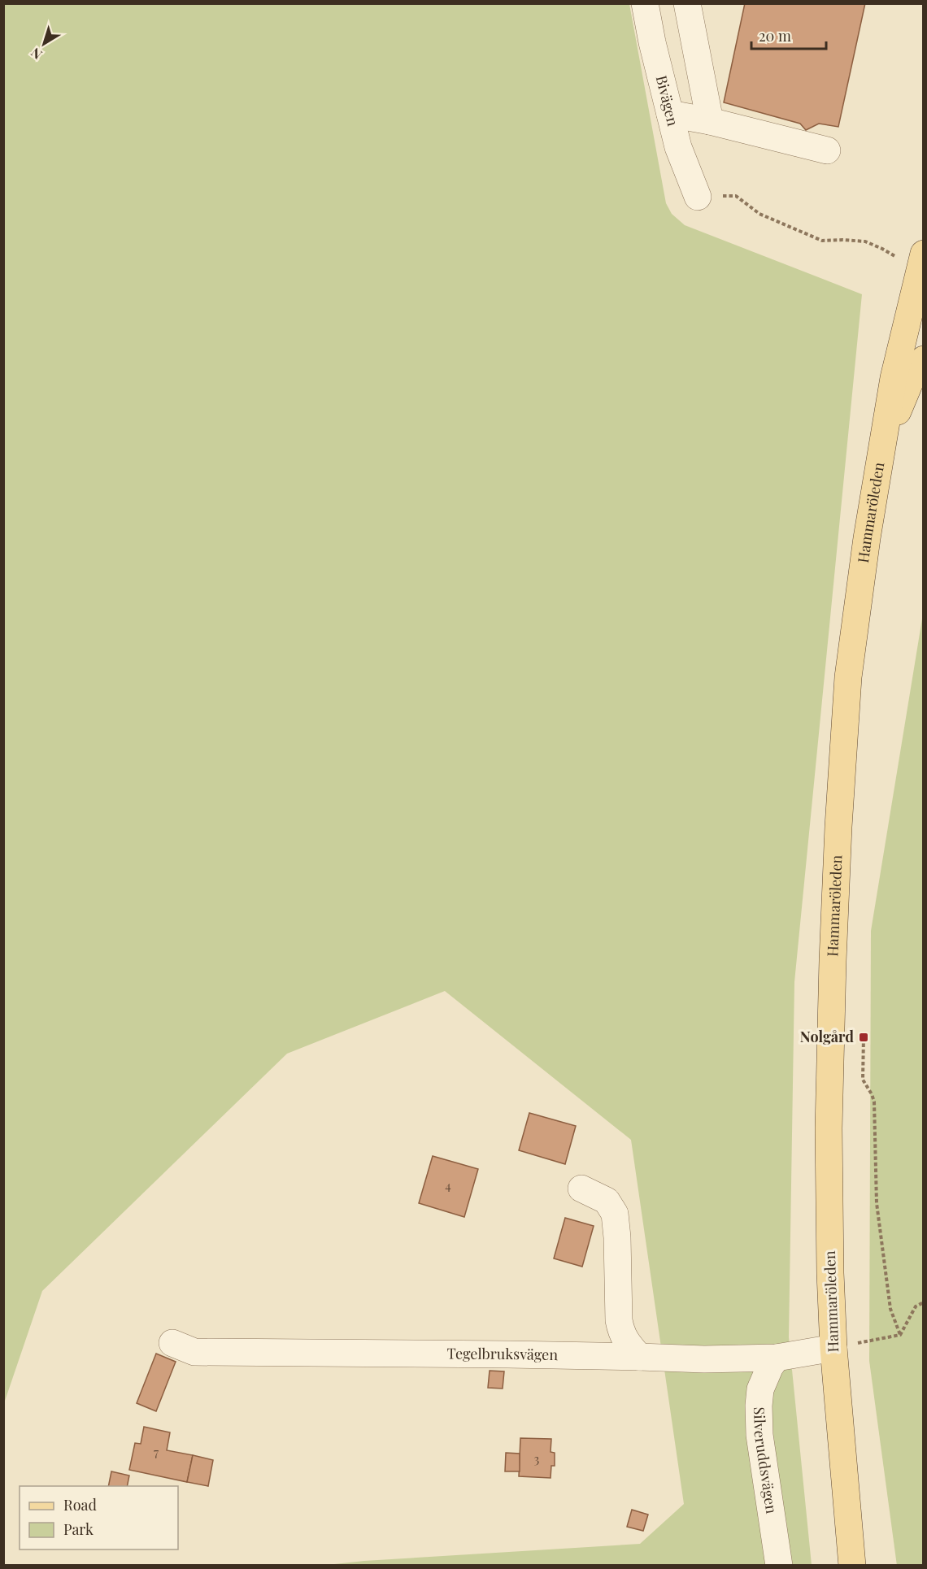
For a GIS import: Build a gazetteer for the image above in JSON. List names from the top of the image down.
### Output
{
  "streets": {
    "main road": ["Hammaröleden"],
    "street": ["Bivägen", "Tegelbruksvägen", "Silveruddsvägen"]
  },
  "crossings": [
    ["Hammaröleden", "Tegelbruksvägen"],
    ["Tegelbruksvägen", "Silveruddsvägen"]
  ],
  "places": {
    "transit": ["Nolgård"]
  },
  "house_numbers": ["4", "7", "3"],
  "legend": ["Road", "Park"],
  "scale_bar": "20 m",
  "north": "bottom left"
}
